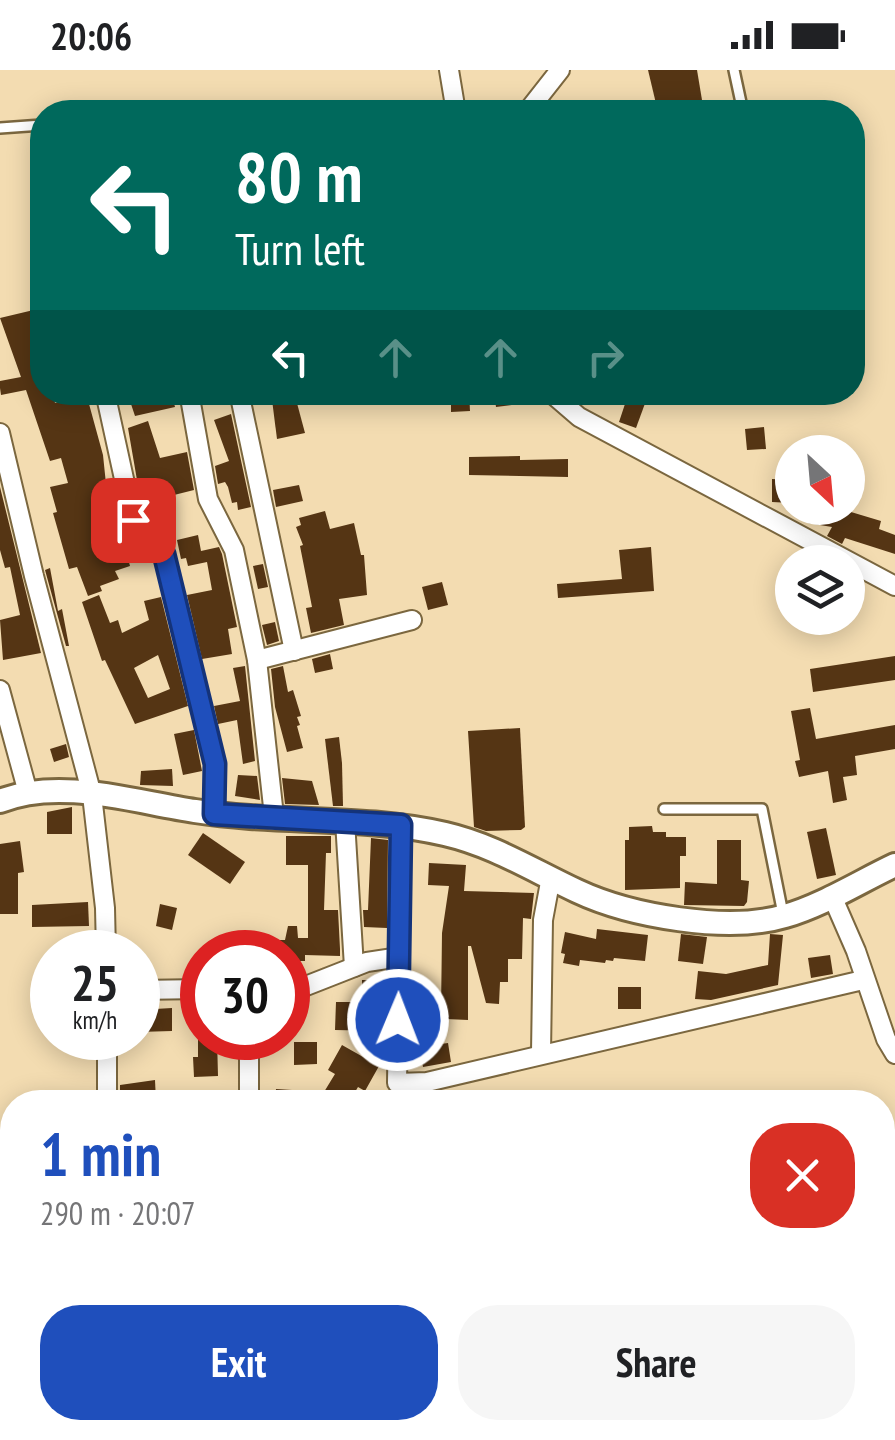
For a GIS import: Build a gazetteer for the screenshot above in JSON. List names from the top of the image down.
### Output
{
  "north": "bottom right",
  "page": {
    "status": "20:06",
    "turn": ["80 m", "Turn left"],
    "speed": "25 km/h",
    "limit": "30",
    "heading": ["1 min", "290 m · 20:07"],
    "buttons": ["Exit", "Share"]
  }
}
